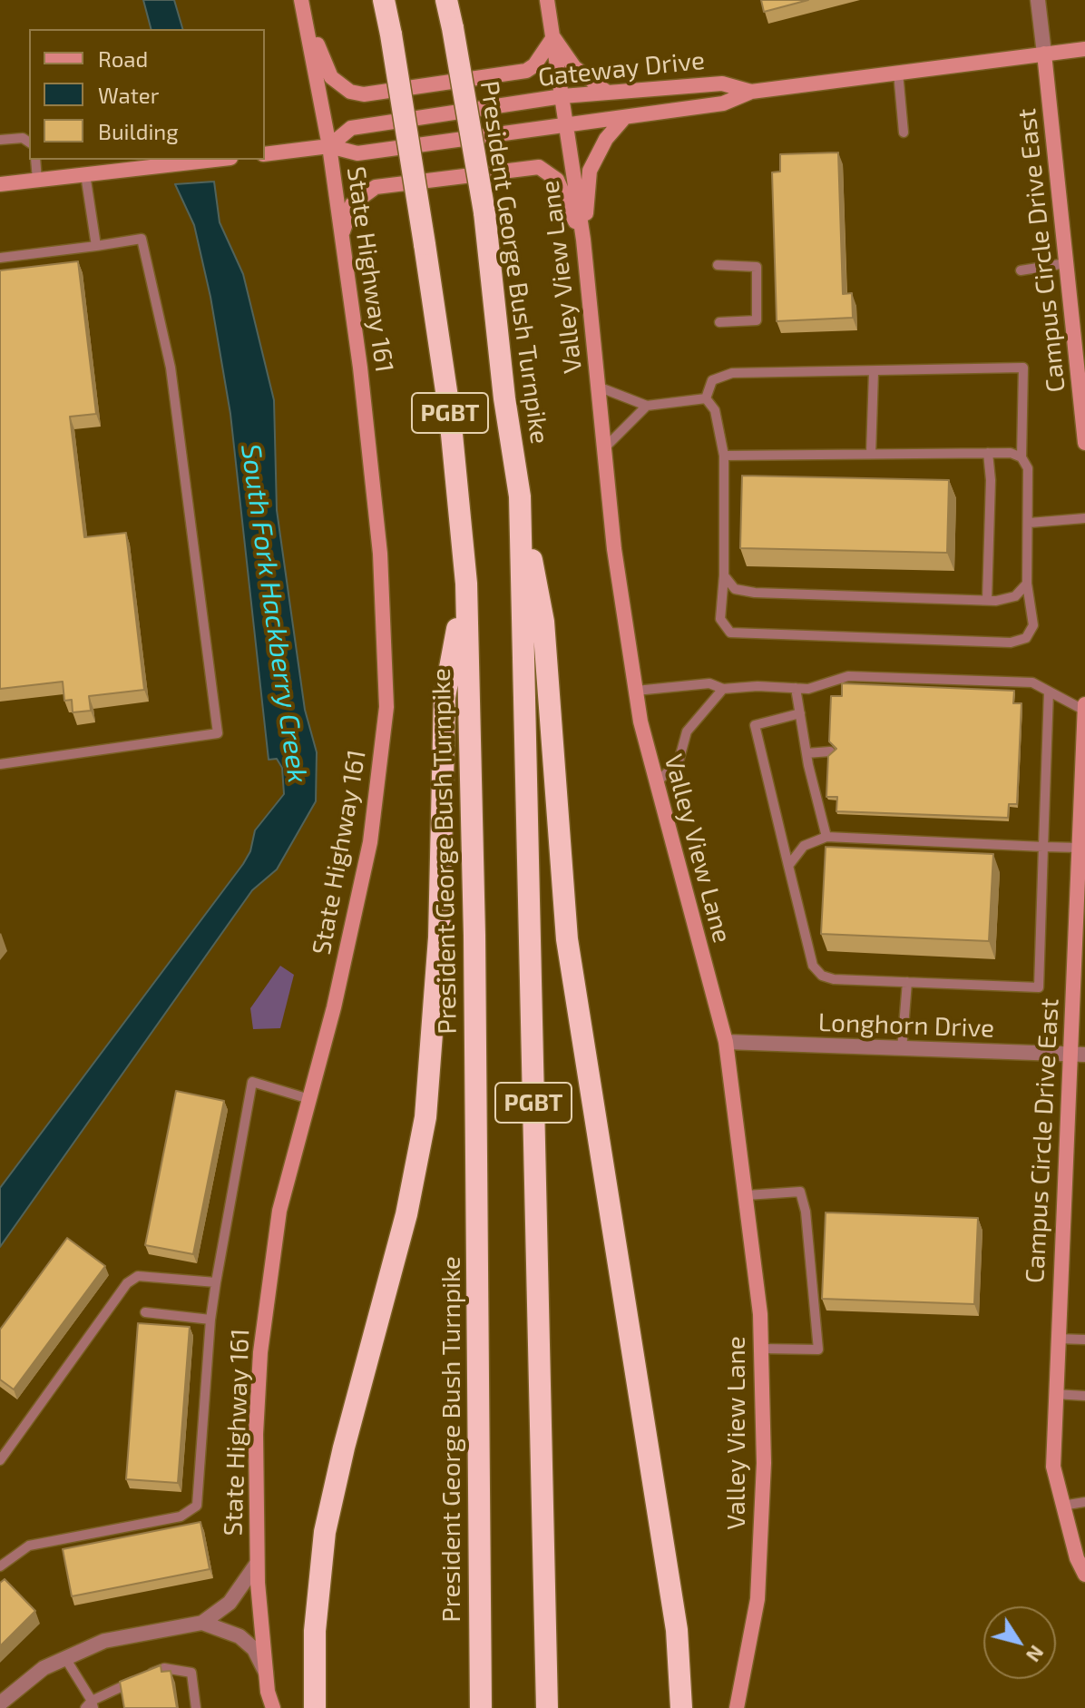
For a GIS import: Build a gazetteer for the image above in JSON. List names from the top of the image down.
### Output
{
  "streets": {
    "highway": ["President George Bush Turnpike", "PGBT"],
    "main road": [
      "Gateway Drive",
      "Campus Circle Drive East",
      "State Highway 161",
      "Valley View Lane"
    ],
    "street": ["Longhorn Drive"]
  },
  "crossings": [
    ["Gateway Drive", "Campus Circle Drive East"],
    ["Gateway Drive", "State Highway 161"],
    ["Gateway Drive", "Valley View Lane"],
    ["Campus Circle Drive East", "Longhorn Drive"],
    ["Valley View Lane", "Longhorn Drive"]
  ],
  "water": ["South Fork Hackberry Creek"],
  "legend": ["Road", "Water", "Building"],
  "north": "bottom right"
}
